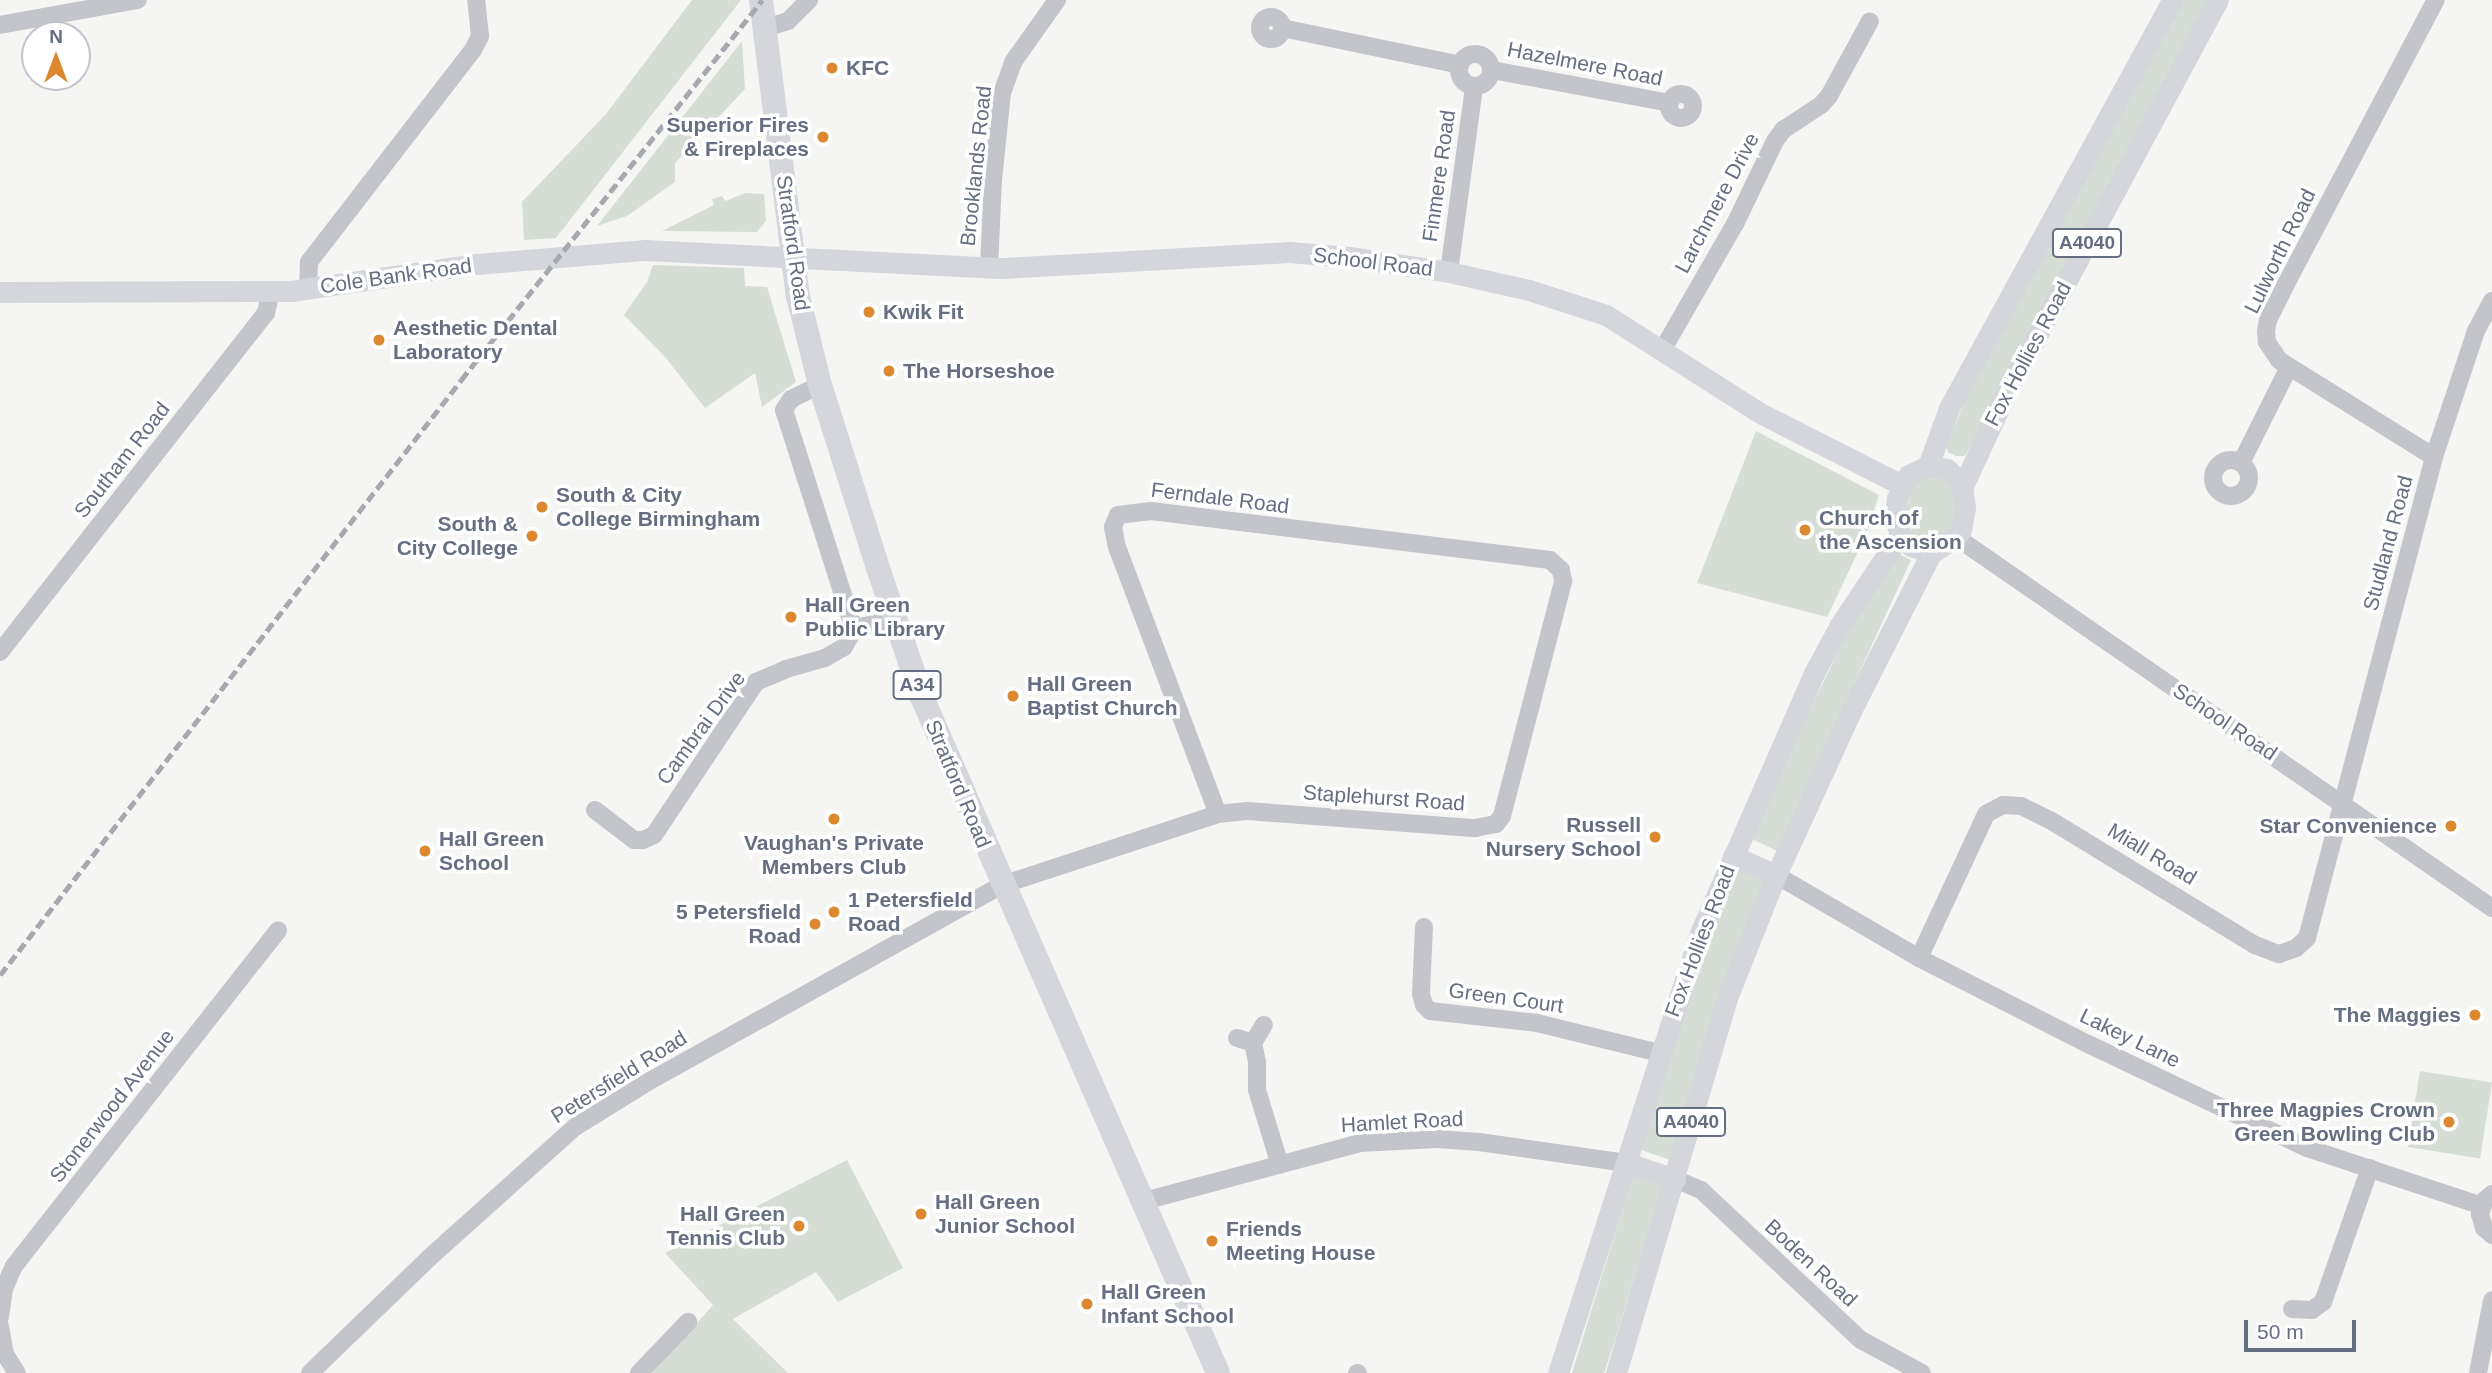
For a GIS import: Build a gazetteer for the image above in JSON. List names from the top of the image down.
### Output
{
  "streets": {
    "highway": ["Stratford Road", "A34"],
    "main road": [
      "A4040",
      "School Road",
      "Cole Bank Road",
      "Fox Hollies Road"
    ],
    "street": [
      "Hazelmere Road",
      "Brooklands Road",
      "Finmere Road",
      "Larchmere Drive",
      "Lulworth Road",
      "Southam Road",
      "Ferndale Road",
      "Studland Road",
      "Cambrai Drive",
      "Staplehurst Road",
      "Miall Road",
      "Green Court",
      "Lakey Lane",
      "Petersfield Road",
      "Stonerwood Avenue",
      "Hamlet Road",
      "Boden Road"
    ]
  },
  "crossings": [
    ["Hazelmere Road", "Finmere Road"],
    ["Brooklands Road", "School Road"],
    ["Finmere Road", "School Road"],
    ["Larchmere Drive", "School Road"],
    ["Stratford Road", "School Road"],
    ["Stratford Road", "Cole Bank Road"],
    ["Stratford Road", "Staplehurst Road"],
    ["Stratford Road", "Petersfield Road"],
    ["Stratford Road", "Hamlet Road"],
    ["A4040", "School Road"],
    ["A4040", "Fox Hollies Road"],
    ["A4040", "Lakey Lane"],
    ["A4040", "Boden Road"],
    ["Lulworth Road", "Studland Road"],
    ["School Road", "Cole Bank Road"],
    ["School Road", "Fox Hollies Road"],
    ["School Road", "Studland Road"],
    ["School Road", "Miall Road"],
    ["Cole Bank Road", "Southam Road"],
    ["Fox Hollies Road", "Green Court"],
    ["Fox Hollies Road", "Hamlet Road"],
    ["Ferndale Road", "Staplehurst Road"],
    ["Studland Road", "Miall Road"],
    ["Staplehurst Road", "Petersfield Road"],
    ["Miall Road", "Lakey Lane"]
  ],
  "places": [
    "KFC",
    "Superior Fires & Fireplaces",
    "Kwik Fit",
    "Aesthetic Dental Laboratory",
    "The Horseshoe",
    "South & City College Birmingham",
    "Church of the Ascension",
    "South & City College",
    "Hall Green Public Library",
    "Hall Green Baptist Church",
    "Vaughan's Private Members Club",
    "Star Convenience",
    "Russell Nursery School",
    "Hall Green School",
    "1 Petersfield Road",
    "5 Petersfield Road",
    "The Maggies",
    "Three Magpies Crown Green Bowling Club",
    "Hall Green Junior School",
    "Hall Green Tennis Club",
    "Friends Meeting House",
    "Hall Green Infant School"
  ],
  "scale_bar": "50 m",
  "north": "top"
}
